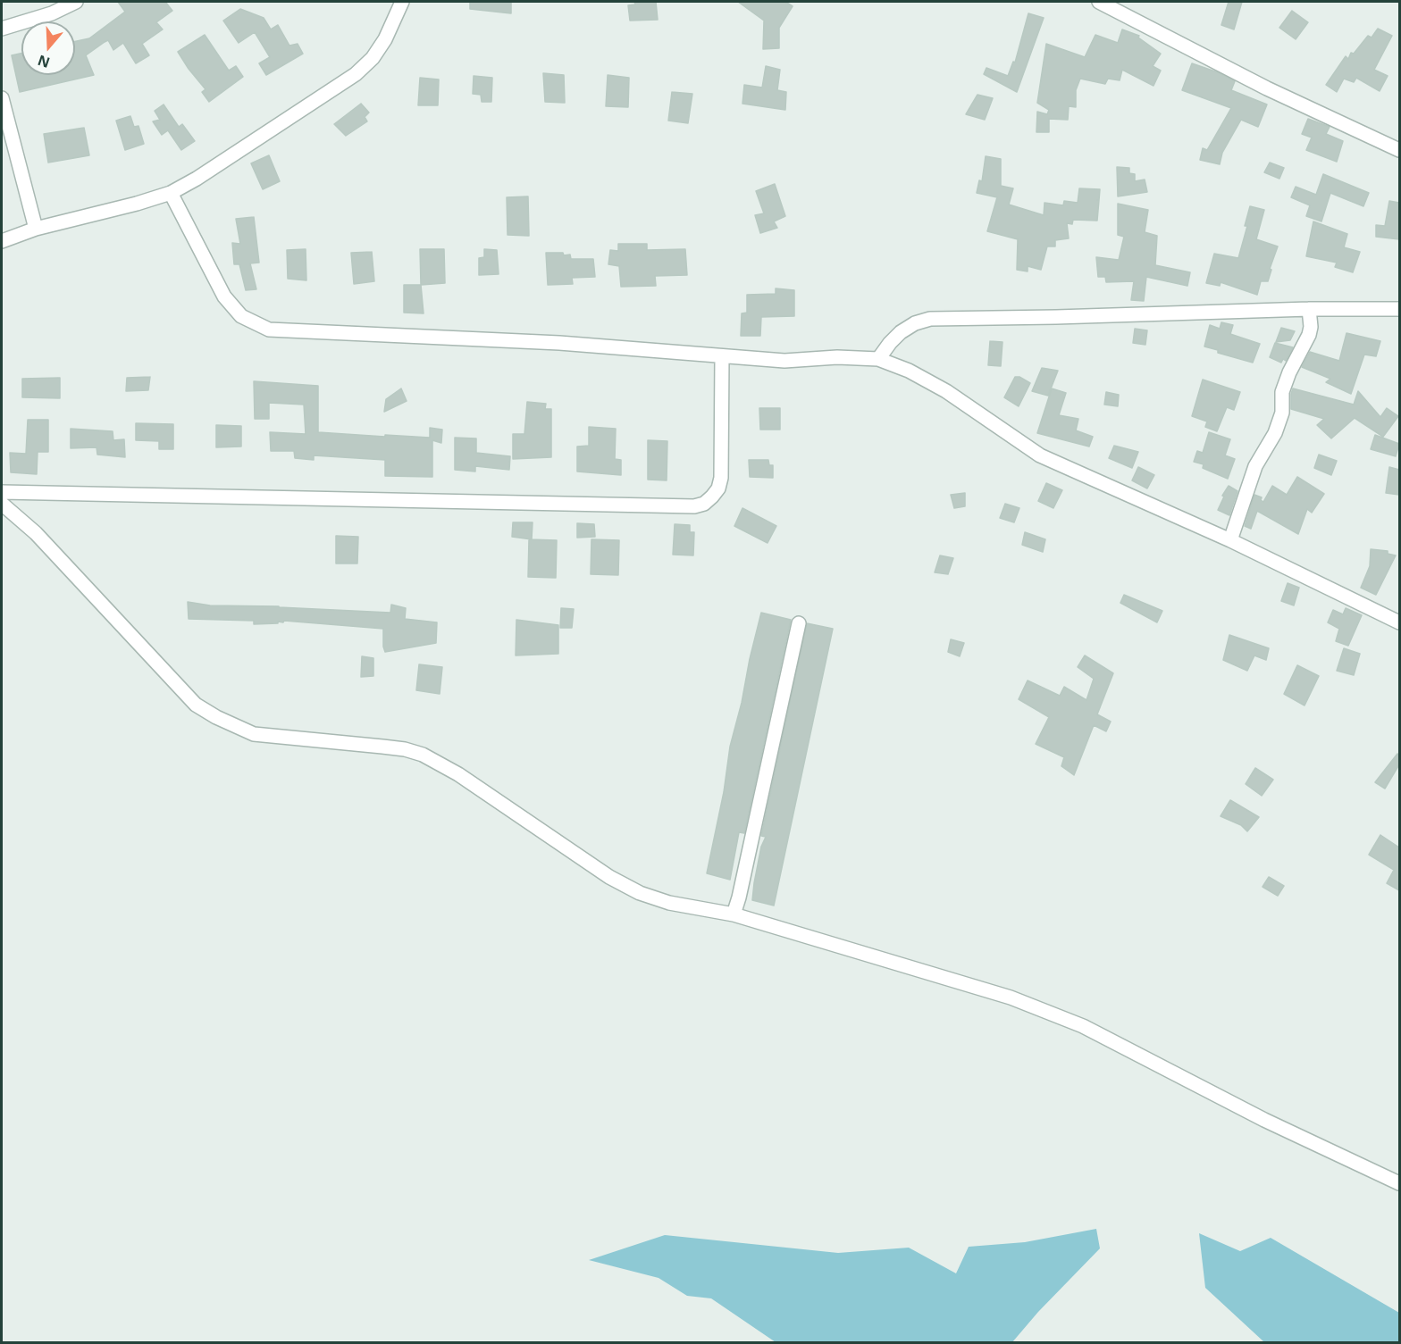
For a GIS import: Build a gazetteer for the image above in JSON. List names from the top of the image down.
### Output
{
  "north": "bottom"
}
